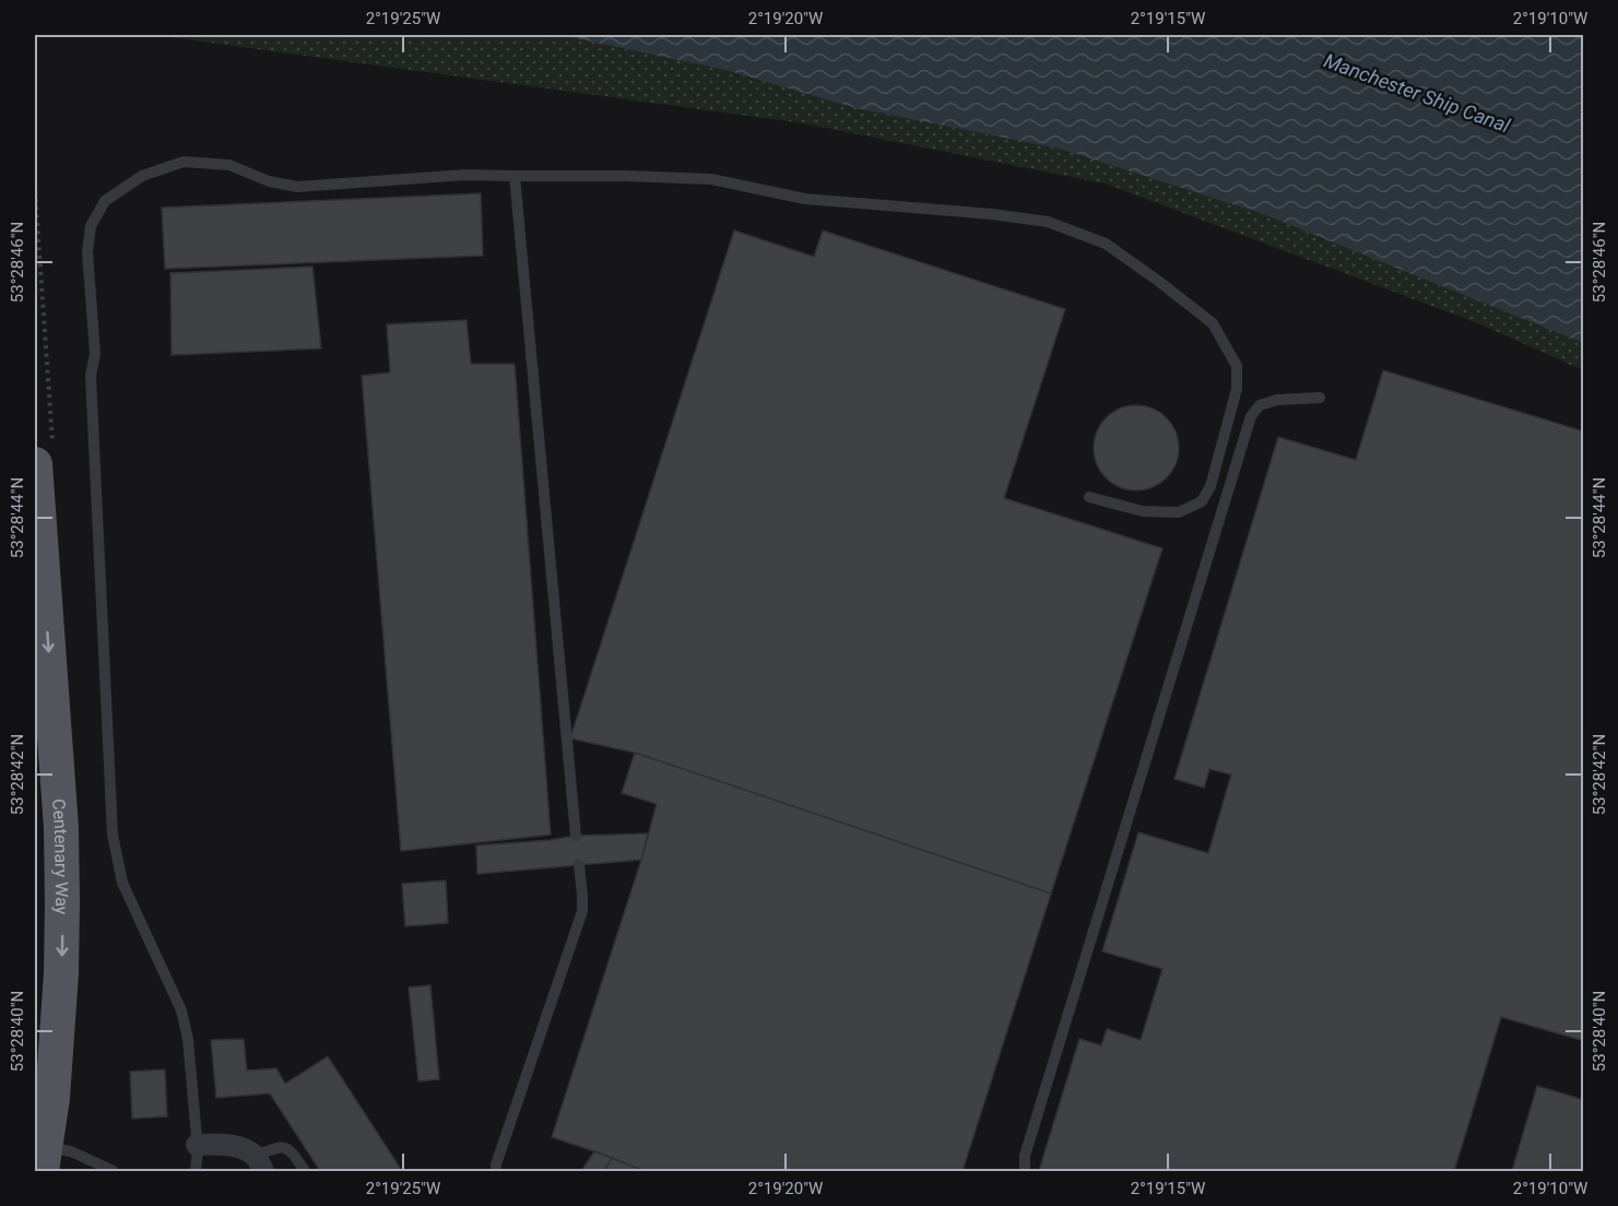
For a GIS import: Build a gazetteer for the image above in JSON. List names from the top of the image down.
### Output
{
  "streets": {
    "main road": ["Centenary Way"]
  },
  "one_way": ["Centenary Way"],
  "water": ["Manchester Ship Canal"],
  "coordinates": [
    "2°19'25\"W",
    "2°19'20\"W",
    "2°19'15\"W",
    "2°19'10\"W",
    "53°28'46\"N",
    "53°28'44\"N",
    "53°28'42\"N",
    "53°28'40\"N"
  ]
}
